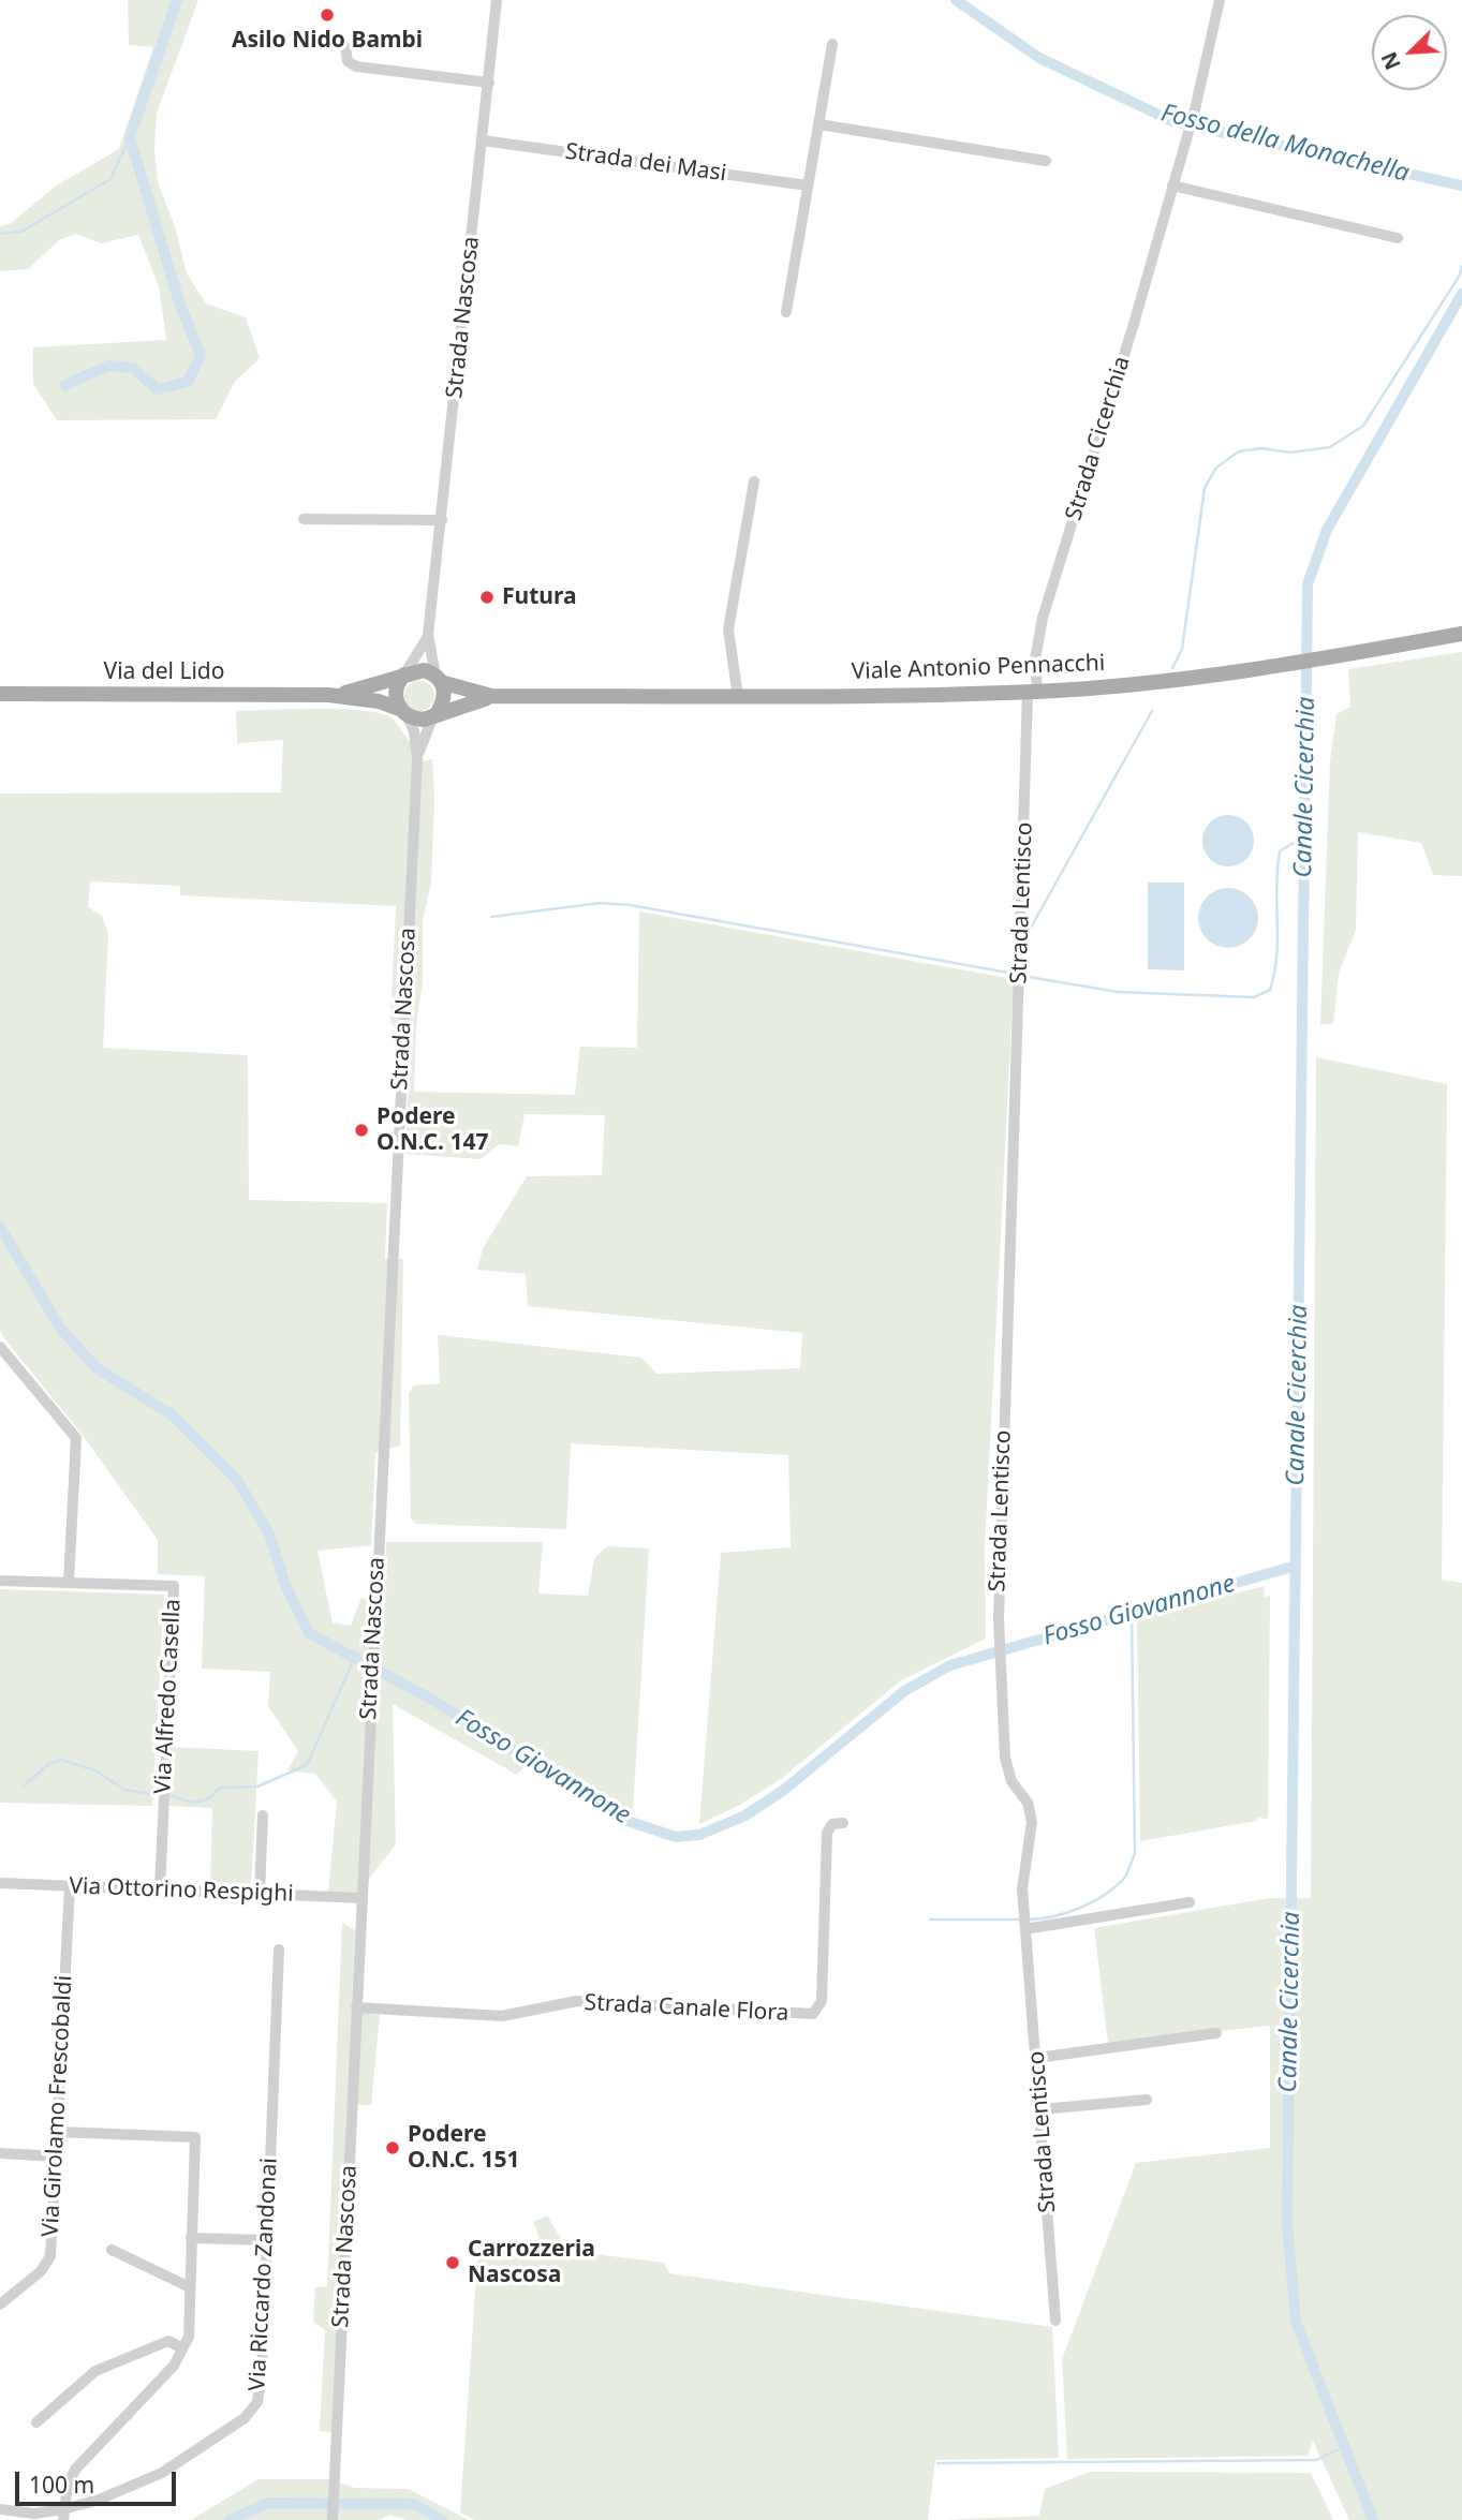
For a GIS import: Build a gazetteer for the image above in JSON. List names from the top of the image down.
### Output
{
  "streets": {
    "main road": ["Viale Antonio Pennacchi", "Via del Lido"],
    "street": [
      "Strada dei Masi",
      "Strada Nascosa",
      "Strada Cicerchia",
      "Strada Lentisco",
      "Via Alfredo Casella",
      "Via Ottorino Respighi",
      "Strada Canale Flora",
      "Via Girolamo Frescobaldi",
      "Via Riccardo Zandonai"
    ]
  },
  "crossings": [
    ["Strada dei Masi", "Strada Nascosa"],
    ["Strada Nascosa", "Viale Antonio Pennacchi"],
    ["Strada Nascosa", "Via del Lido"],
    ["Strada Nascosa", "Via Ottorino Respighi"],
    ["Strada Nascosa", "Strada Canale Flora"],
    ["Strada Cicerchia", "Viale Antonio Pennacchi"],
    ["Strada Cicerchia", "Strada Lentisco"],
    ["Viale Antonio Pennacchi", "Via del Lido"],
    ["Viale Antonio Pennacchi", "Strada Lentisco"],
    ["Via Alfredo Casella", "Via Ottorino Respighi"],
    ["Via Ottorino Respighi", "Via Girolamo Frescobaldi"]
  ],
  "water": ["Fosso della Monachella", "Canale Cicerchia", "Fosso Giovannone"],
  "places": [
    "Asilo Nido Bambi",
    "Futura",
    "Podere O.N.C. 147",
    "Podere O.N.C. 151",
    "Carrozzeria Nascosa"
  ],
  "scale_bar": "100 m",
  "north": "bottom left"
}
